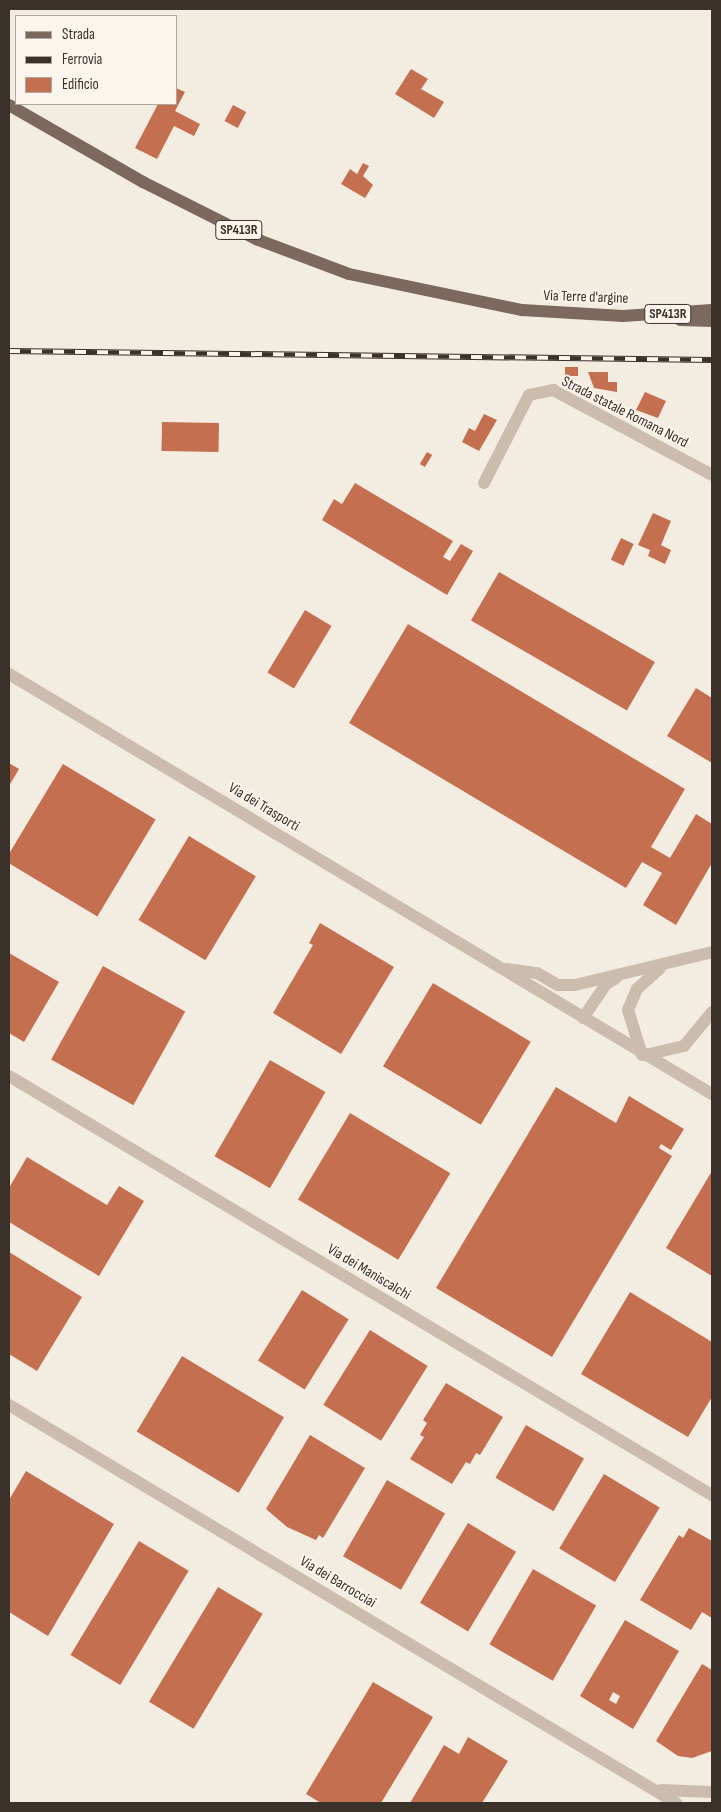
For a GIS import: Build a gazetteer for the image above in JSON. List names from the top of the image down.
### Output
{
  "streets": {
    "main road": ["SP413R", "Via Terre d'argine"],
    "street": [
      "Strada statale Romana Nord",
      "Via dei Trasporti",
      "Via dei Maniscalchi",
      "Via dei Barrocciai"
    ]
  },
  "crossings": [
    ["SP413R", "Via Terre d'argine"]
  ],
  "legend": ["Strada", "Ferrovia", "Edificio"]
}
